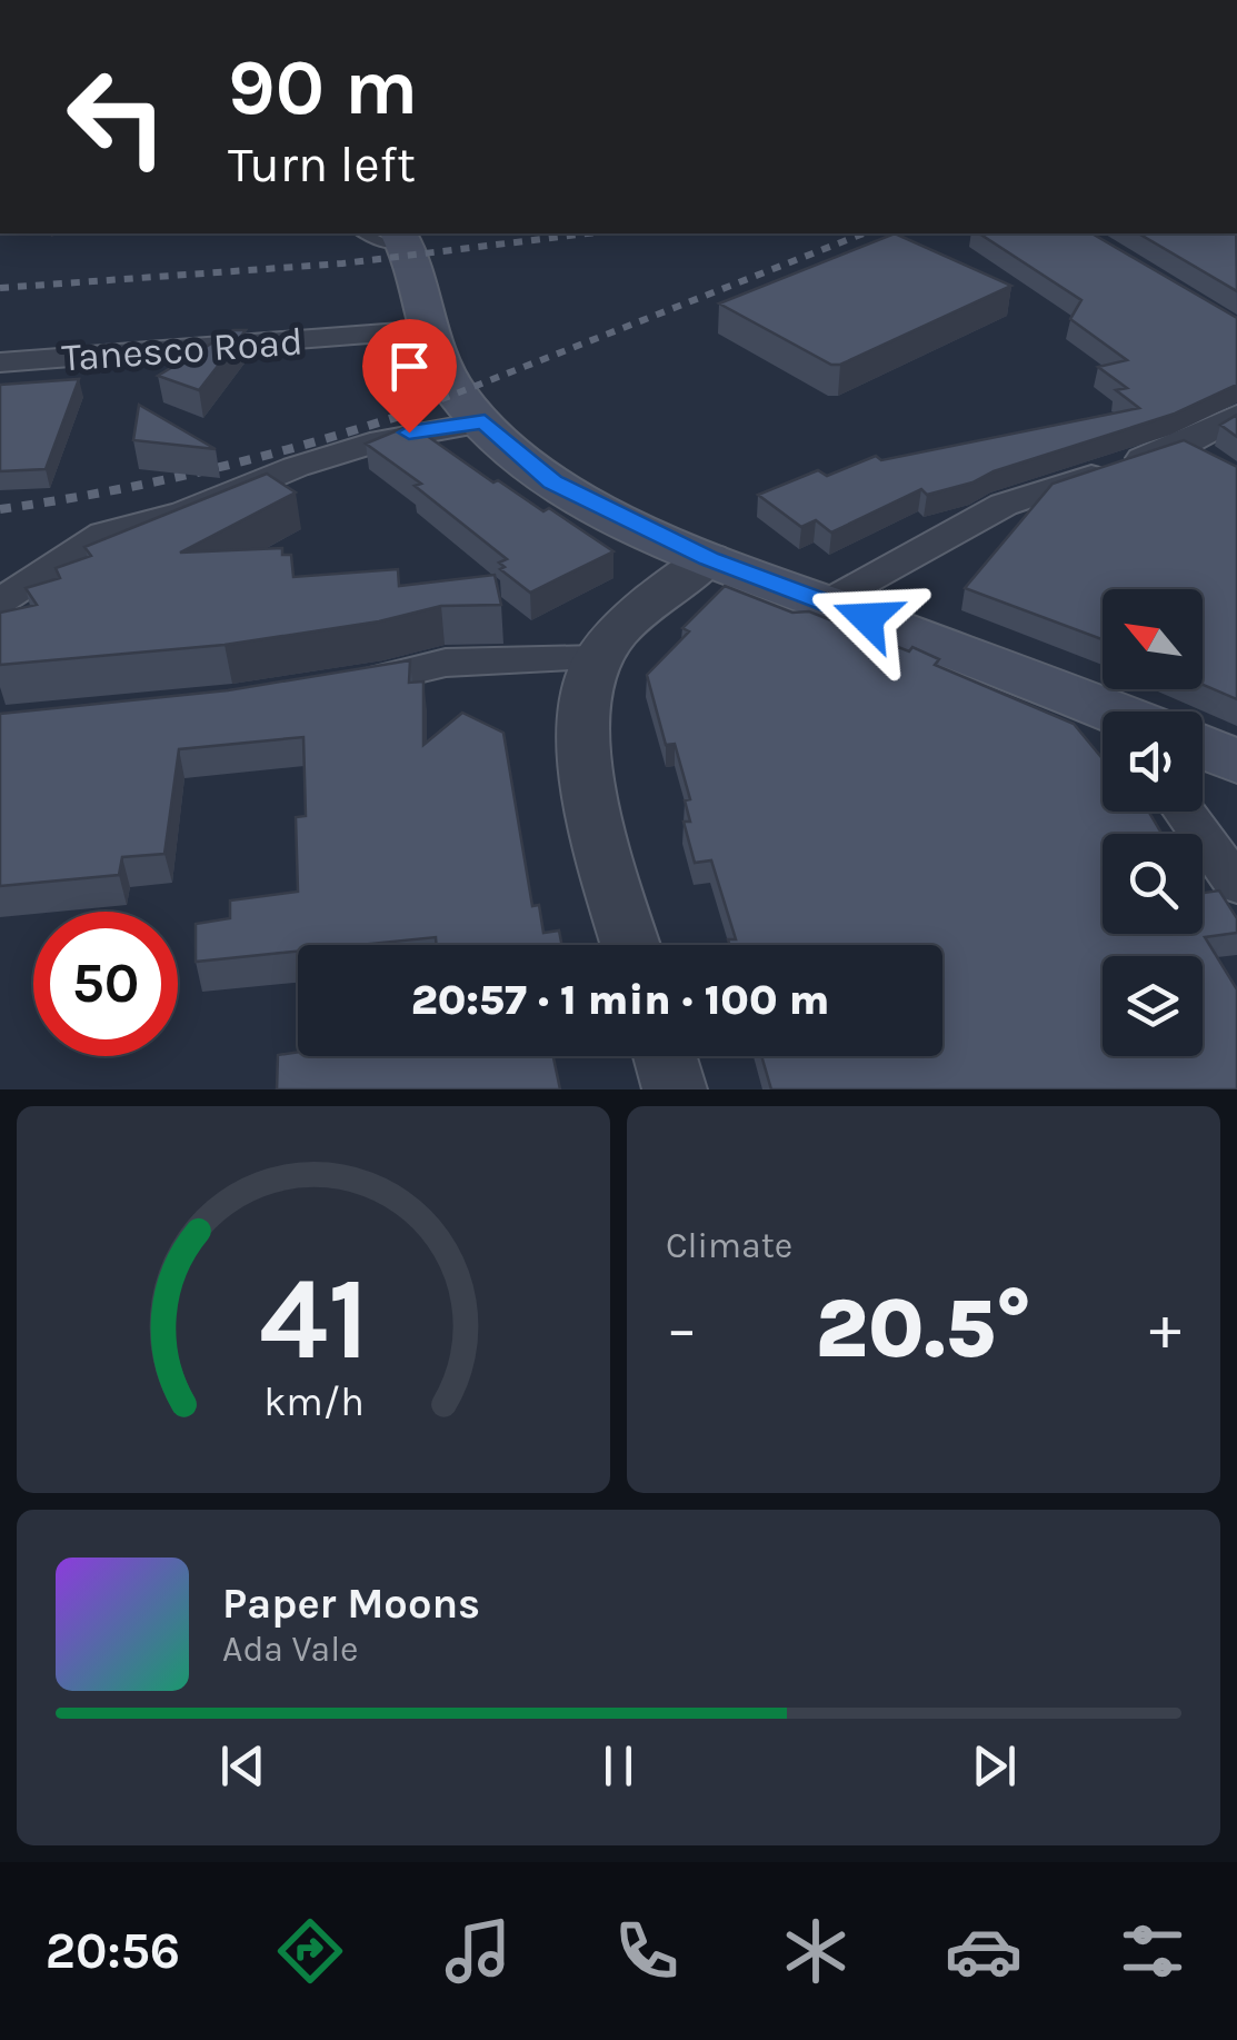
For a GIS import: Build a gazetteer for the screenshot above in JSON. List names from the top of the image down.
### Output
{
  "streets": {
    "street": ["Tanesco Road"]
  },
  "north": "top left",
  "page": {
    "turn": ["90 m", "Turn left"],
    "limit": "50",
    "trip": "20:57 · 1 min · 100 m",
    "tile": "Climate",
    "heat": ["−", "20.5°", "+"],
    "song": ["Paper Moons", "Ada Vale"],
    "tabs": "20:56",
    "gauge": ["41", "km/h"]
  }
}
